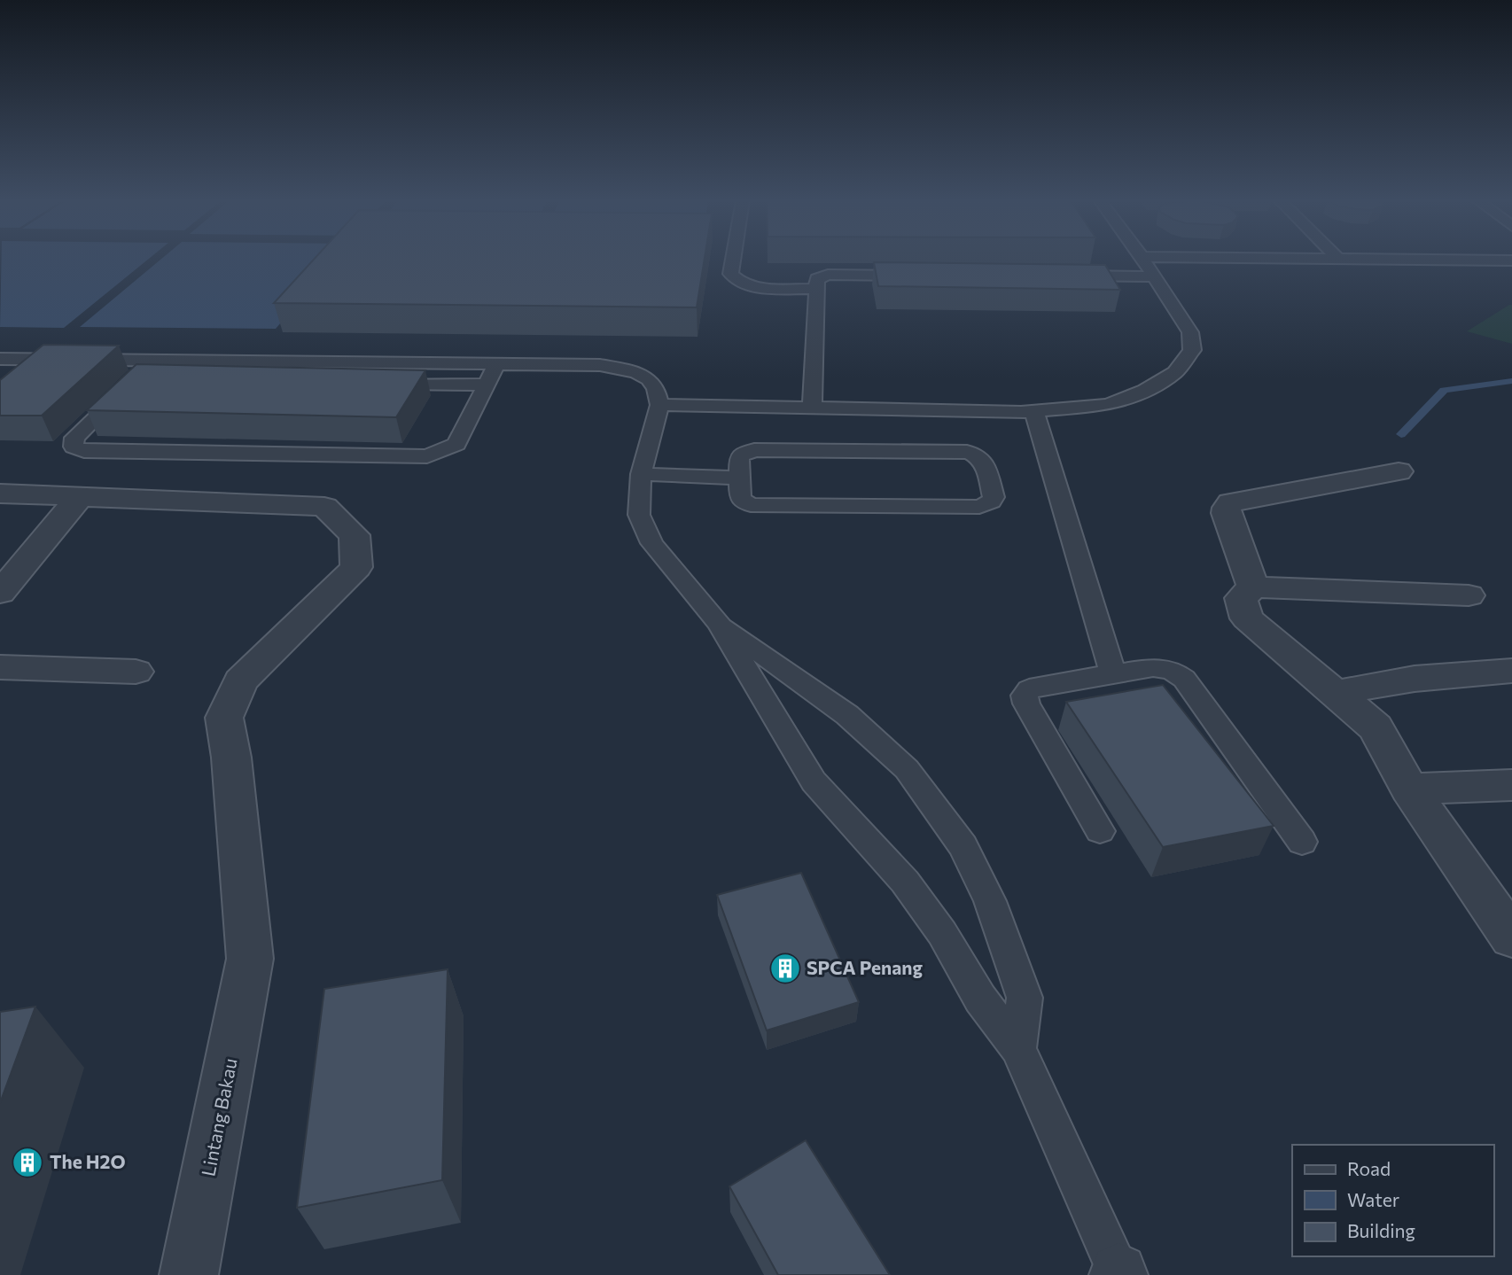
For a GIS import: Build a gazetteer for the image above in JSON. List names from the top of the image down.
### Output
{
  "streets": {
    "street": ["Lintang Bakau"]
  },
  "places": {
    "building": ["SPCA Penang", "The H2O"]
  },
  "legend": ["Road", "Water", "Building"]
}
